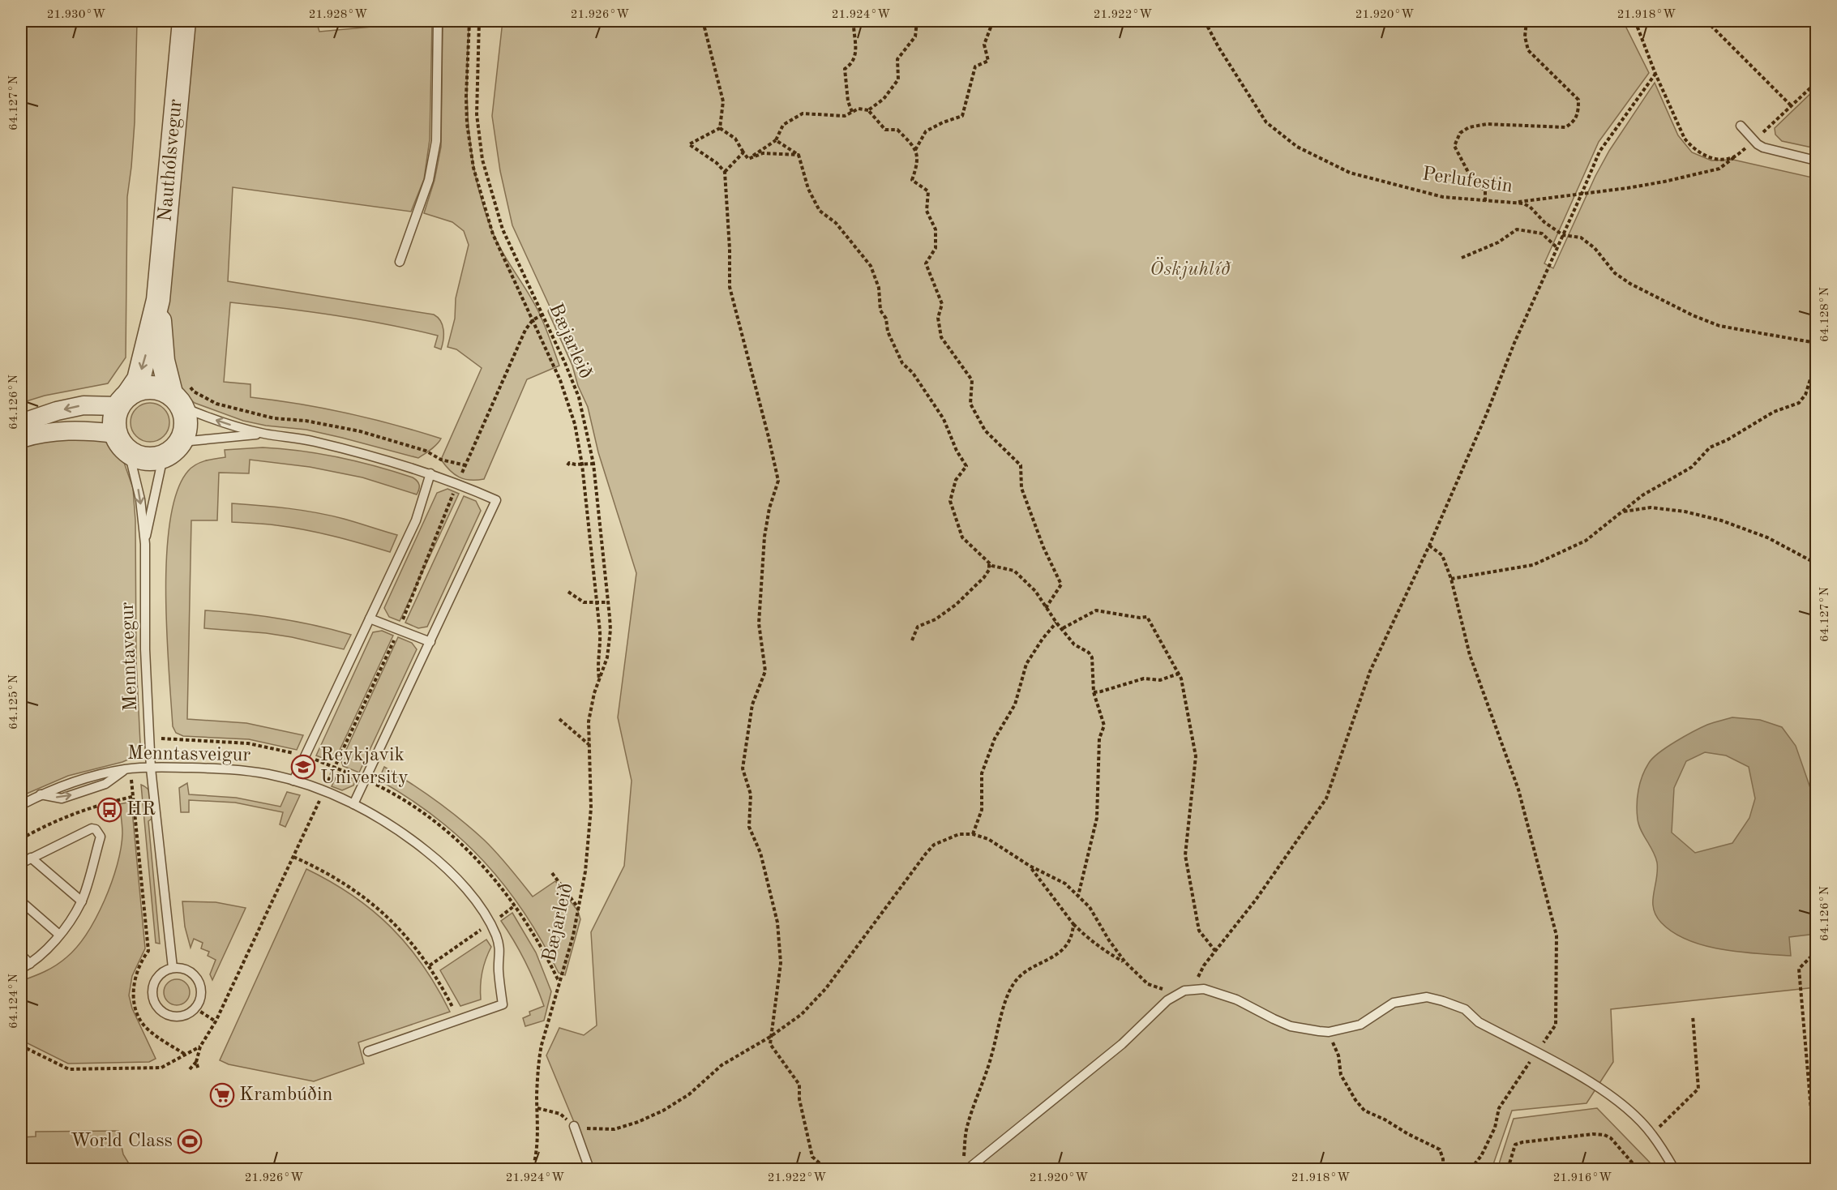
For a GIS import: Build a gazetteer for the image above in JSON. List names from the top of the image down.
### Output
{
  "streets": {
    "street": ["Nauthólsvegur"],
    "lane": ["Menntavegur", "Menntasveigur"],
    "path": ["Perlufestin", "Bæjarleið"]
  },
  "crossings": [
    ["Nauthólsvegur", "Menntavegur"],
    ["Menntavegur", "Menntasveigur"]
  ],
  "parks": ["Öskjuhlíð"],
  "places": {
    "school or university": ["Reykjavik University"],
    "bus stop": ["HR"],
    "supermarket": ["Krambúðin"],
    "sports": ["World Class"]
  },
  "coordinates": [
    "21.930°W",
    "21.928°W",
    "21.926°W",
    "21.924°W",
    "21.922°W",
    "21.920°W",
    "21.918°W",
    "64.127°N",
    "64.128°N",
    "64.126°N",
    "64.125°N",
    "64.124°N",
    "21.916°W"
  ]
}
